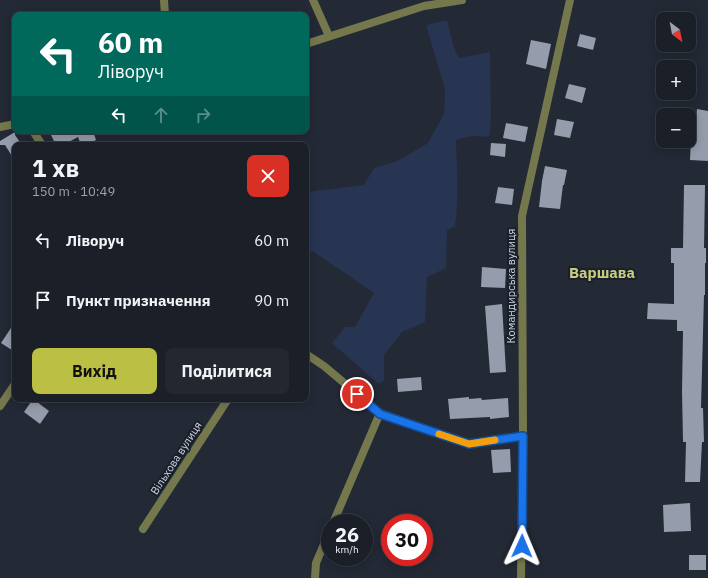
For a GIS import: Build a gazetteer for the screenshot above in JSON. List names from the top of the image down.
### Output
{
  "streets": {
    "street": ["Командирська вулиця", "Вільхова вулиця"]
  },
  "districts": ["Варшава"],
  "north": "bottom right",
  "page": {
    "map_buttons": ["+", "−"],
    "turn": ["60 m", "Ліворуч"],
    "heading": ["1 хв", "150 m · 10:49"],
    "list": [
      {
        "name": "Ліворуч",
        "value": "60 m"
      },
      {
        "name": "Пункт призначення",
        "value": "90 m"
      }
    ],
    "buttons": ["Вихід", "Поділитися"],
    "speed": "26 km/h",
    "limit": "30"
  }
}
